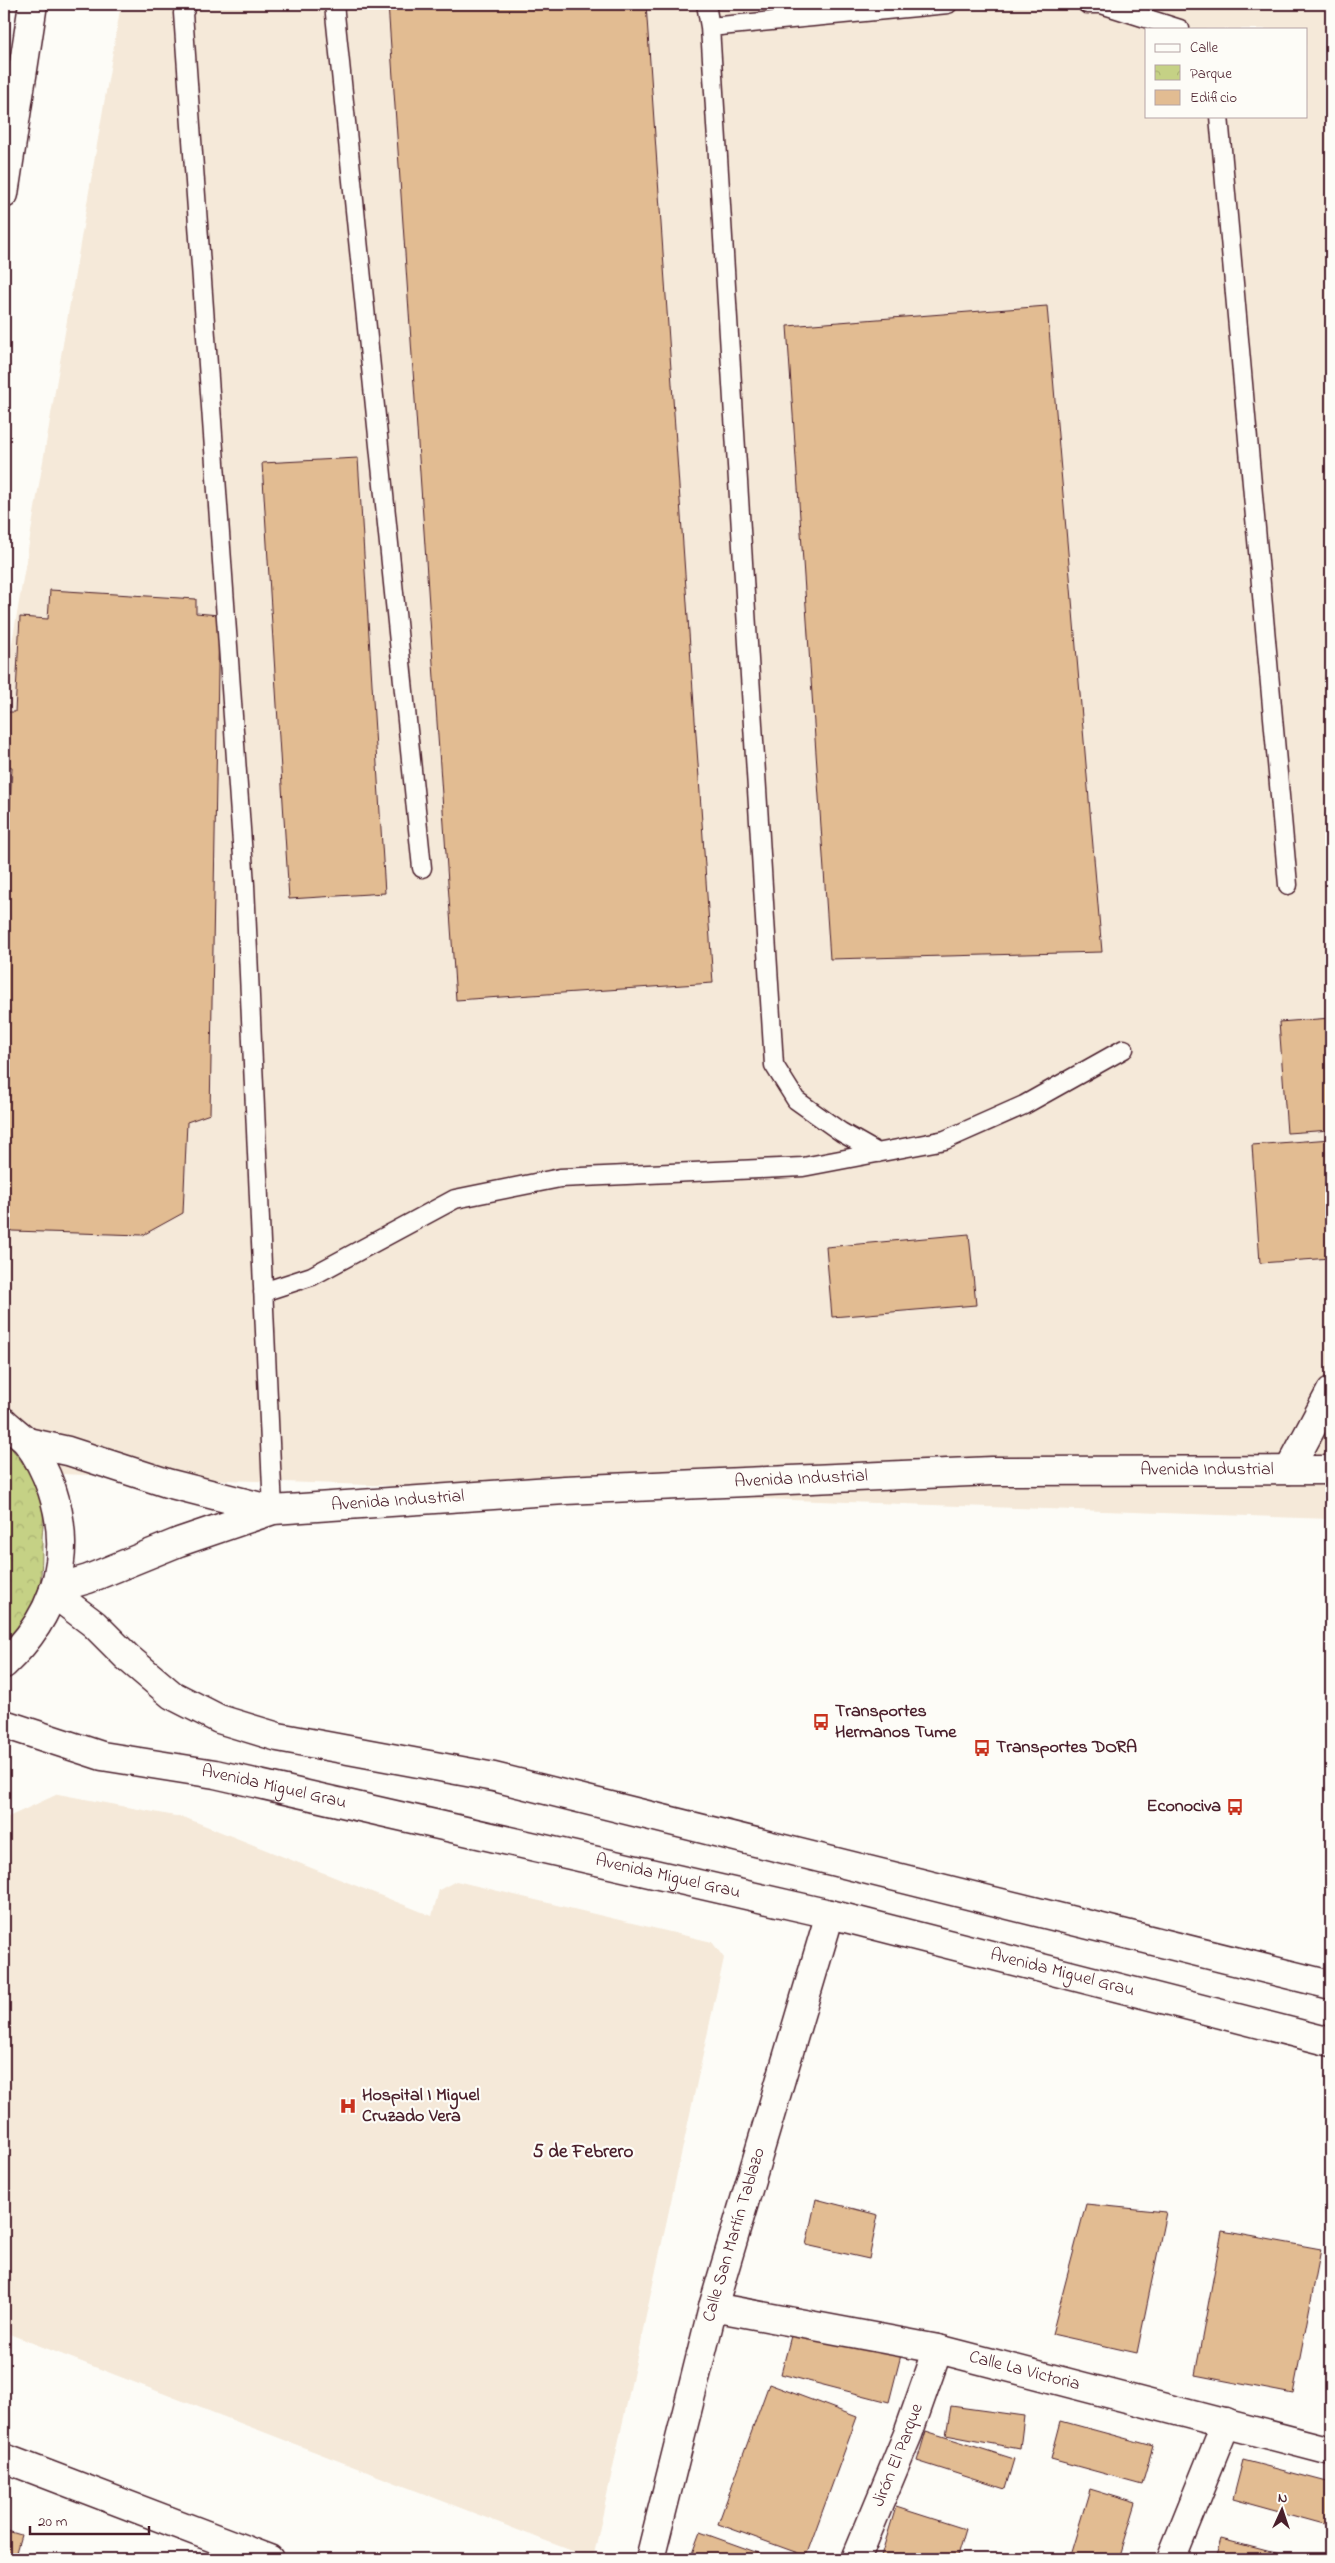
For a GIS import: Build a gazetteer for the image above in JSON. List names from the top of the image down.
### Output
{
  "streets": {
    "main road": [
      "Avenida Industrial",
      "Avenida Miguel Grau",
      "Calle San Martín Tablazo",
      "Calle La Victoria",
      "Jirón El Parque"
    ]
  },
  "crossings": [
    ["Avenida Miguel Grau", "Calle San Martín Tablazo"],
    ["Calle San Martín Tablazo", "Calle La Victoria"],
    ["Calle La Victoria", "Jirón El Parque"]
  ],
  "districts": ["5 de Febrero"],
  "places": {
    "bus stop": ["Transportes Hermanos Tume", "Transportes DORA", "Econociva"],
    "hospital": ["Hospital I Miguel Cruzado Vera"]
  },
  "legend": ["Calle", "Parque", "Edificio"],
  "scale_bar": "20 m",
  "north": "top"
}
